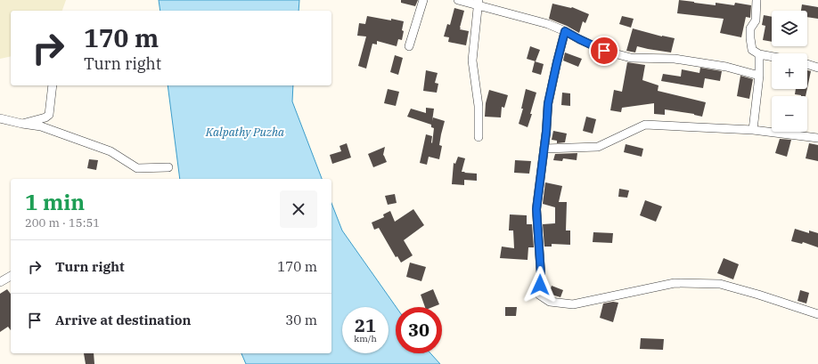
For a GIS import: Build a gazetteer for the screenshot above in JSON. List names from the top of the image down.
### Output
{
  "water": ["Kalpathy Puzha"],
  "page": {
    "map_buttons": ["+", "−"],
    "turn": ["170 m", "Turn right"],
    "heading": ["1 min", "200 m · 15:51"],
    "list": [
      {
        "name": "Turn right",
        "value": "170 m"
      },
      {
        "name": "Arrive at destination",
        "value": "30 m"
      }
    ],
    "speed": "21 km/h",
    "limit": "30"
  }
}
